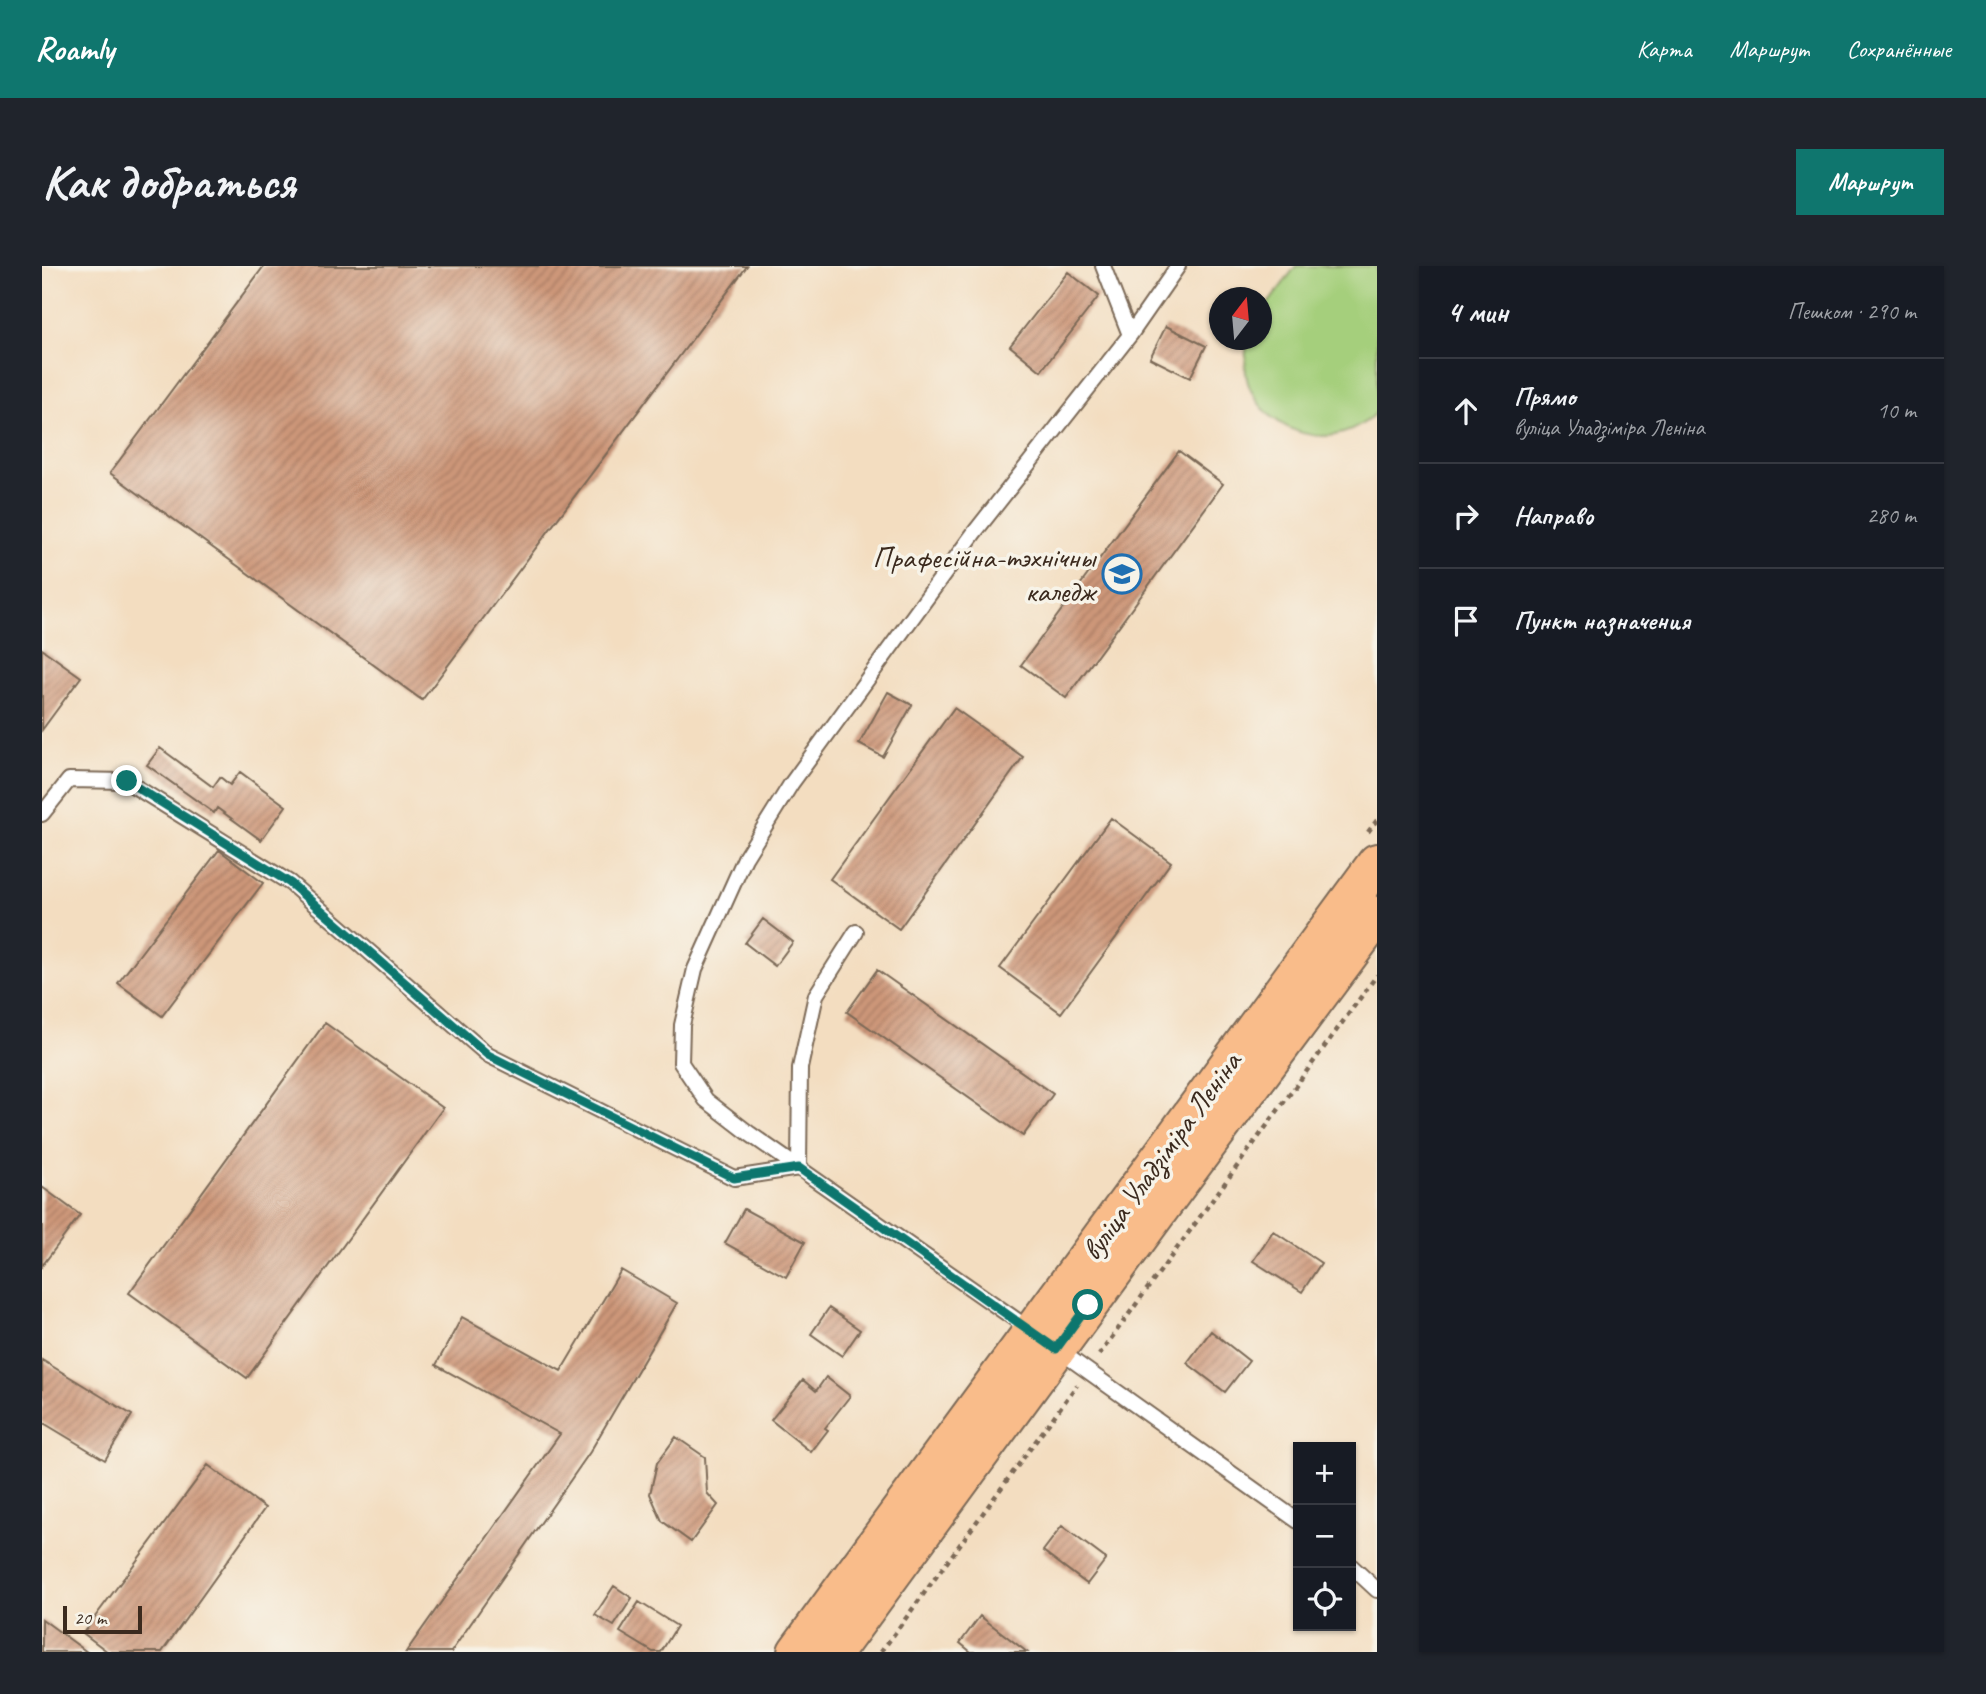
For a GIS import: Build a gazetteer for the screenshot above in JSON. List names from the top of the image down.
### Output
{
  "streets": {
    "main road": ["вуліца Уладзіміра Леніна"]
  },
  "places": {
    "school or university": ["Прафесійна-тэхнічны каледж"]
  },
  "scale_bar": "20 m",
  "north": "top",
  "page": {
    "header": "Roamly",
    "nav": ["Карта", "Маршрут", "Сохранённые"],
    "buttons": "Маршрут",
    "title": "Как добраться",
    "heading": ["4 мин", "Пешком · 290 m"],
    "list": [
      ["Прямо", "вуліца Уладзіміра Леніна", "10 m"],
      ["Направо", "280 m"],
      "Пункт назначения"
    ],
    "map_buttons": ["+", "−"],
    "scale": "20 m"
  }
}
